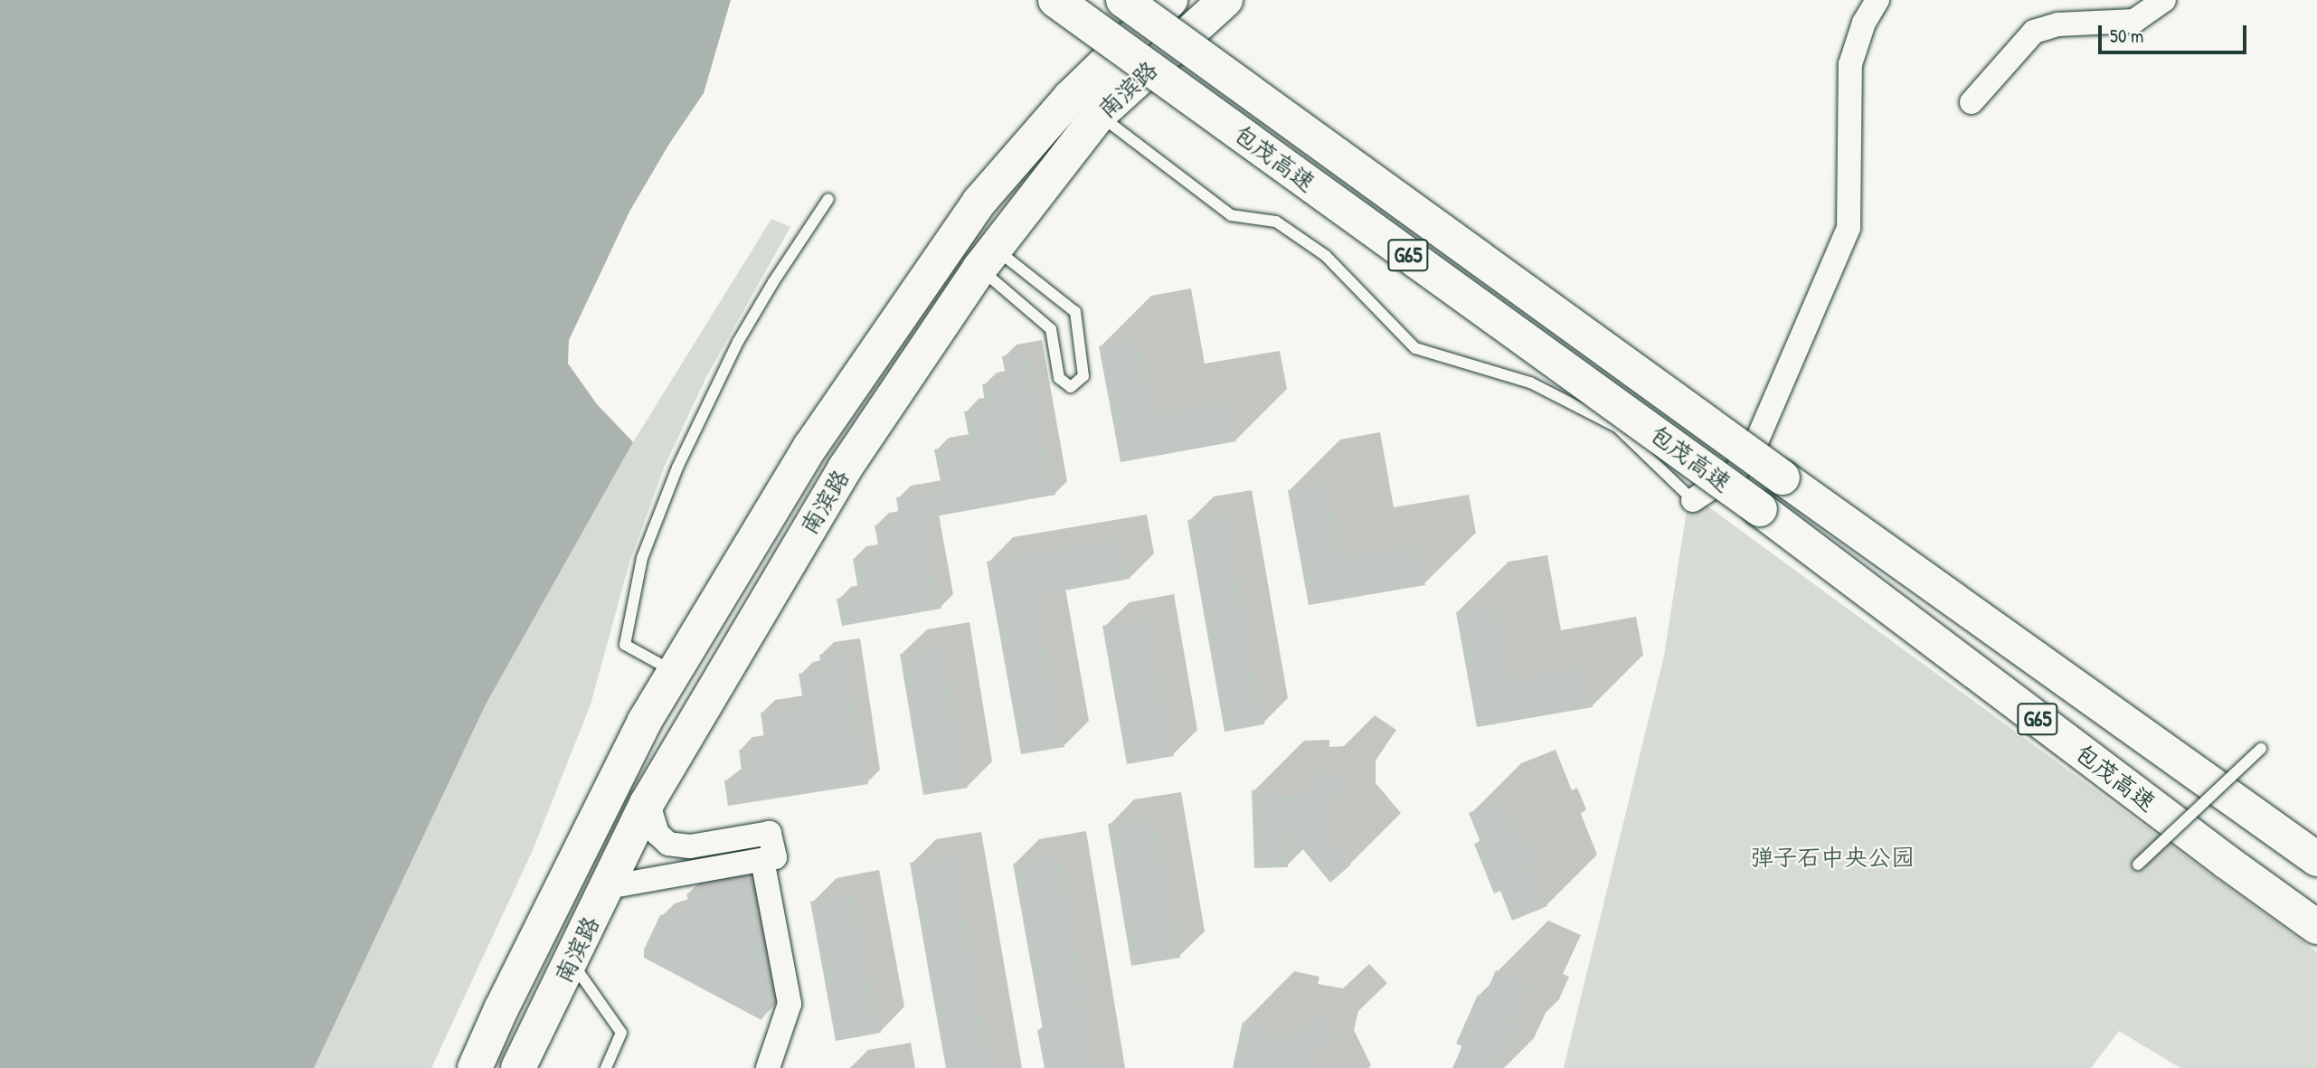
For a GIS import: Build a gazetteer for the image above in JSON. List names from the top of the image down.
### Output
{
  "streets": {
    "main road": ["南滨路", "包茂高速", "G65"]
  },
  "parks": ["弹子石中央公园"],
  "scale_bar": "50 m"
}
